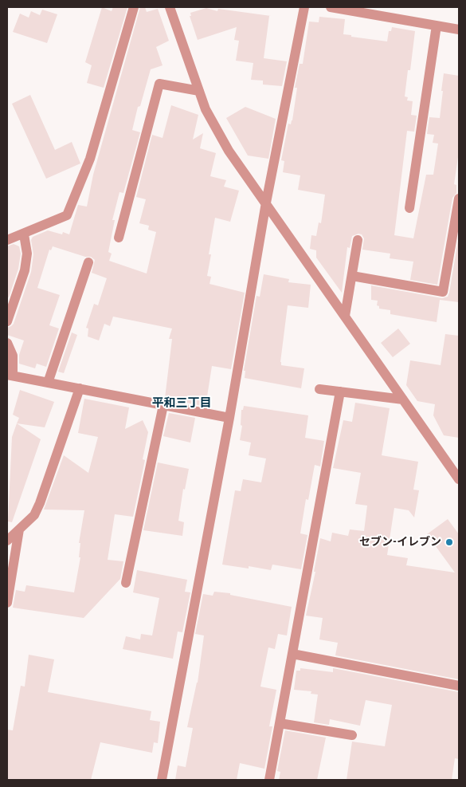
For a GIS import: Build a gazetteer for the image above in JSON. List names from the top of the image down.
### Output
{
  "districts": ["平和三丁目"],
  "places": ["セブン-イレブン"]
}
